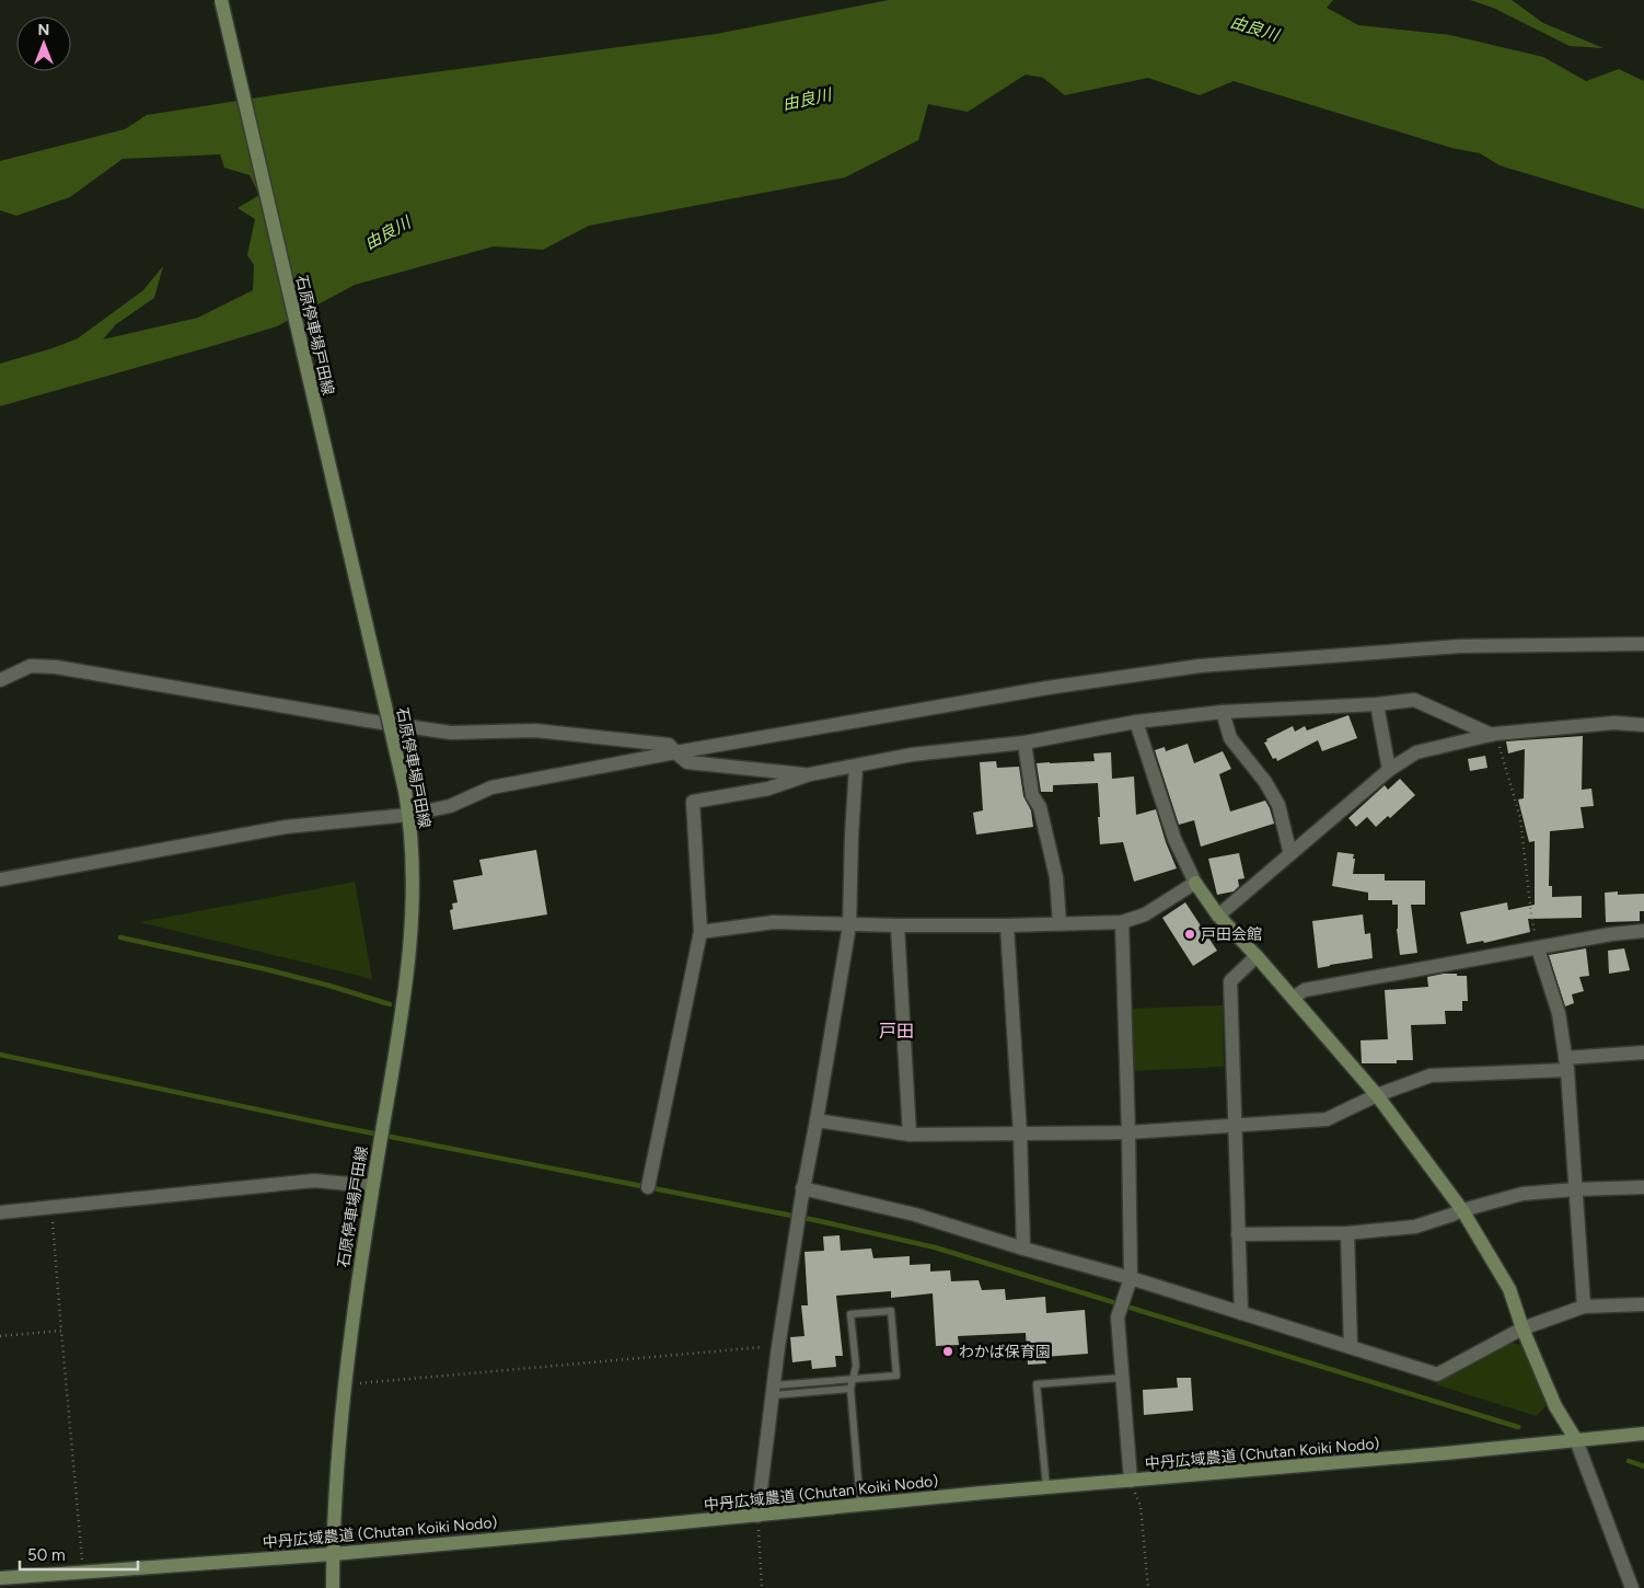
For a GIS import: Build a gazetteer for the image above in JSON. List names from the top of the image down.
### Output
{
  "streets": {
    "street": ["石原停車場戸田線", "中丹広域農道 (Chutan Koiki Nodo)"]
  },
  "crossings": [
    ["石原停車場戸田線", "中丹広域農道 (Chutan Koiki Nodo)"]
  ],
  "districts": ["戸田"],
  "water": ["由良川"],
  "places": ["戸田会館", "わかば保育園"],
  "scale_bar": "50 m",
  "north": "top"
}
